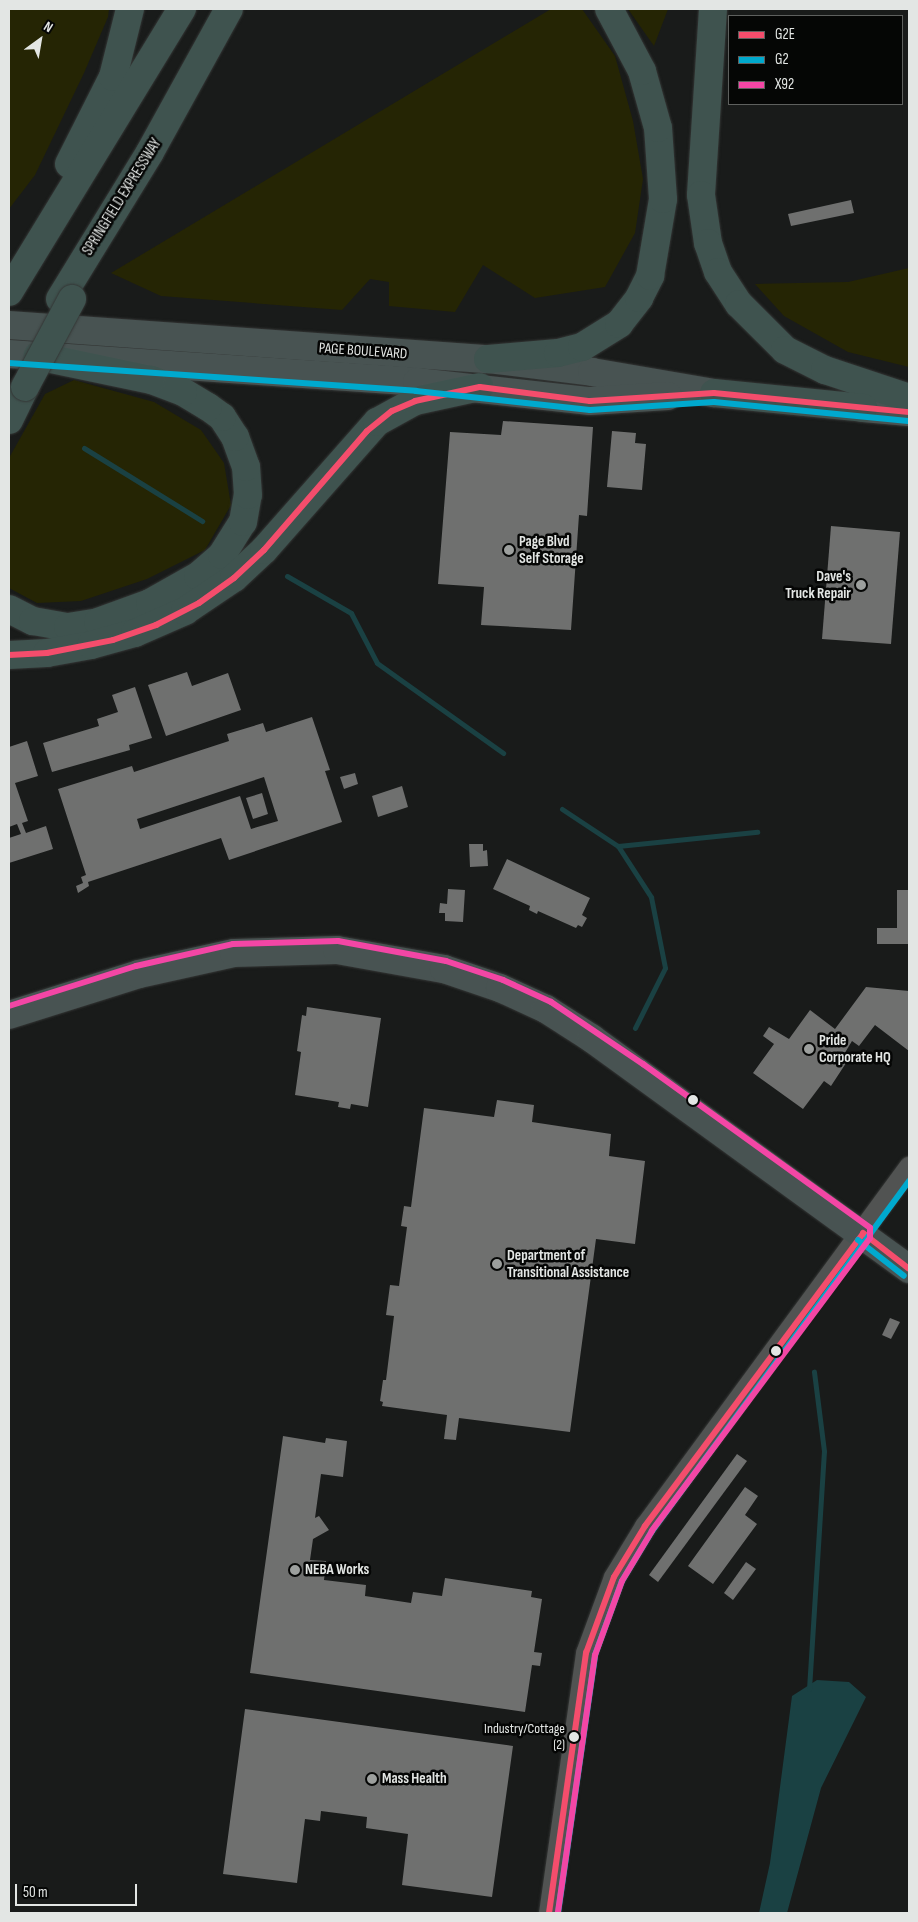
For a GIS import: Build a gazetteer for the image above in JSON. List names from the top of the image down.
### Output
{
  "streets": {
    "highway": ["SPRINGFIELD EXPRESSWAY", "PAGE BOULEVARD"]
  },
  "places": [
    "Page Blvd Self Storage",
    "Dave's Truck Repair",
    "Pride Corporate HQ",
    "Department of Transitional Assistance",
    "NEBA Works",
    "Industry/Cottage (2)",
    "Mass Health"
  ],
  "lines": ["transit line G2", "transit line G2E", "transit line X92"],
  "legend": ["G2E", "G2", "X92"],
  "scale_bar": "50 m",
  "north": "top right"
}
